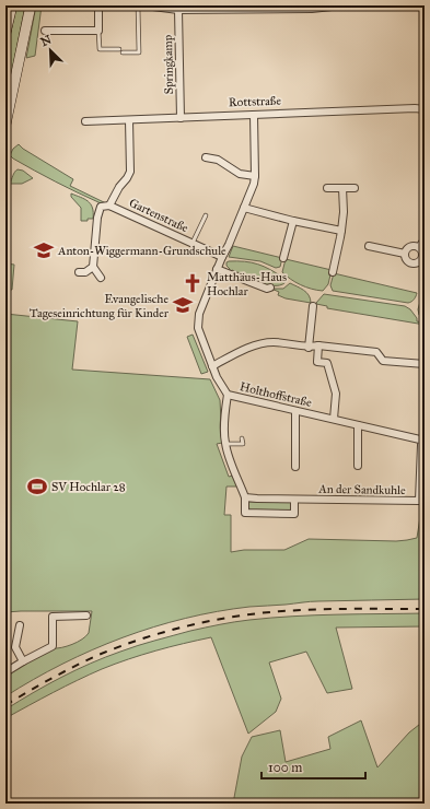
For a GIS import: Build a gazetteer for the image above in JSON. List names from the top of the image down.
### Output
{
  "streets": {
    "street": [
      "Springkamp",
      "Rottstraße",
      "Gartenstraße",
      "Holthoffstraße",
      "An der Sandkuhle"
    ]
  },
  "crossings": [
    ["Springkamp", "Rottstraße"],
    ["Rottstraße", "Gartenstraße"],
    ["Rottstraße", "Holthoffstraße"],
    ["Gartenstraße", "Holthoffstraße"],
    ["Holthoffstraße", "An der Sandkuhle"]
  ],
  "places": {
    "school or university": ["Anton-Wiggermann-Grundschule", "Evangelische Tageseinrichtung für Kinder"],
    "church": ["Matthäus-Haus Hochlar"],
    "sports": ["SV Hochlar 28"]
  },
  "scale_bar": "100 m",
  "north": "top left"
}
